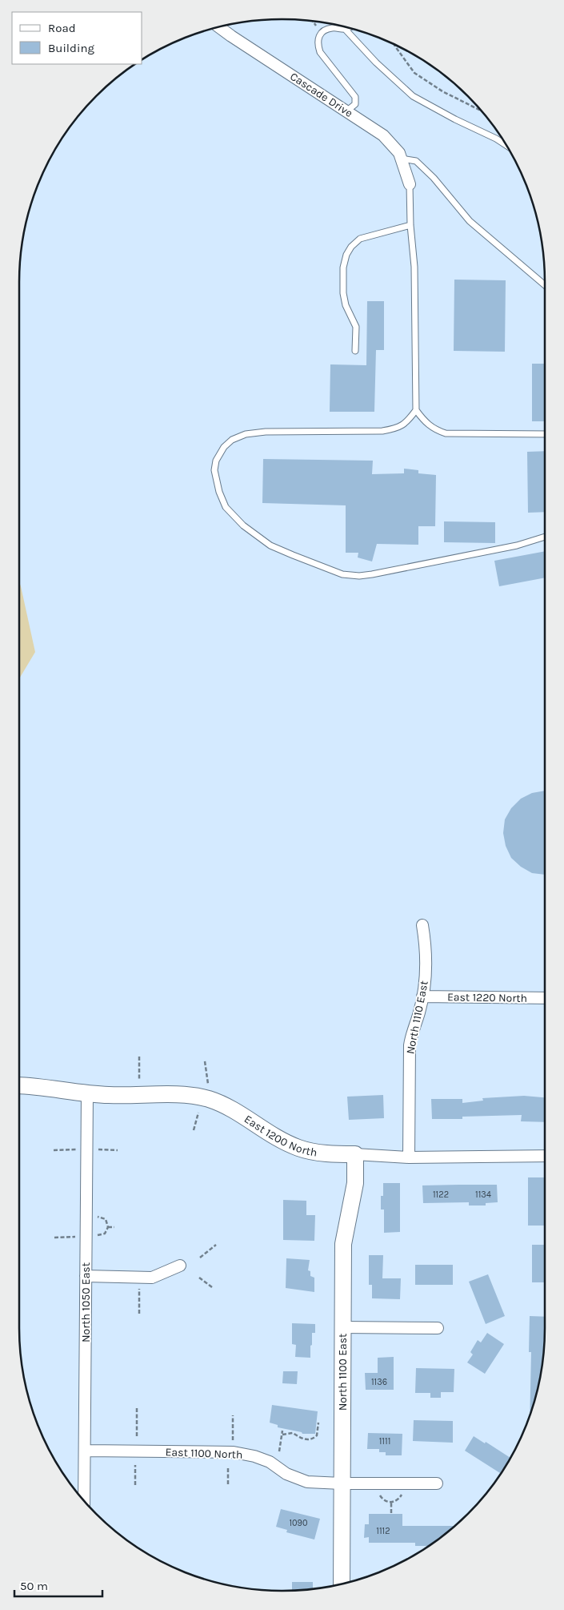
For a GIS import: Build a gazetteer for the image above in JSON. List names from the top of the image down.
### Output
{
  "streets": {
    "street": [
      "Cascade Drive",
      "East 1220 North",
      "North 1110 East",
      "East 1200 North",
      "North 1050 East",
      "North 1100 East",
      "East 1100 North"
    ]
  },
  "crossings": [
    ["East 1220 North", "North 1110 East"],
    ["North 1110 East", "East 1200 North"],
    ["East 1200 North", "North 1050 East"],
    ["East 1200 North", "North 1100 East"],
    ["North 1050 East", "East 1100 North"],
    ["North 1100 East", "East 1100 North"]
  ],
  "house_numbers": [
    "1122",
    "1134",
    "1136",
    "1111",
    "1090",
    "1112"
  ],
  "legend": ["Road", "Building"],
  "scale_bar": "50 m"
}
